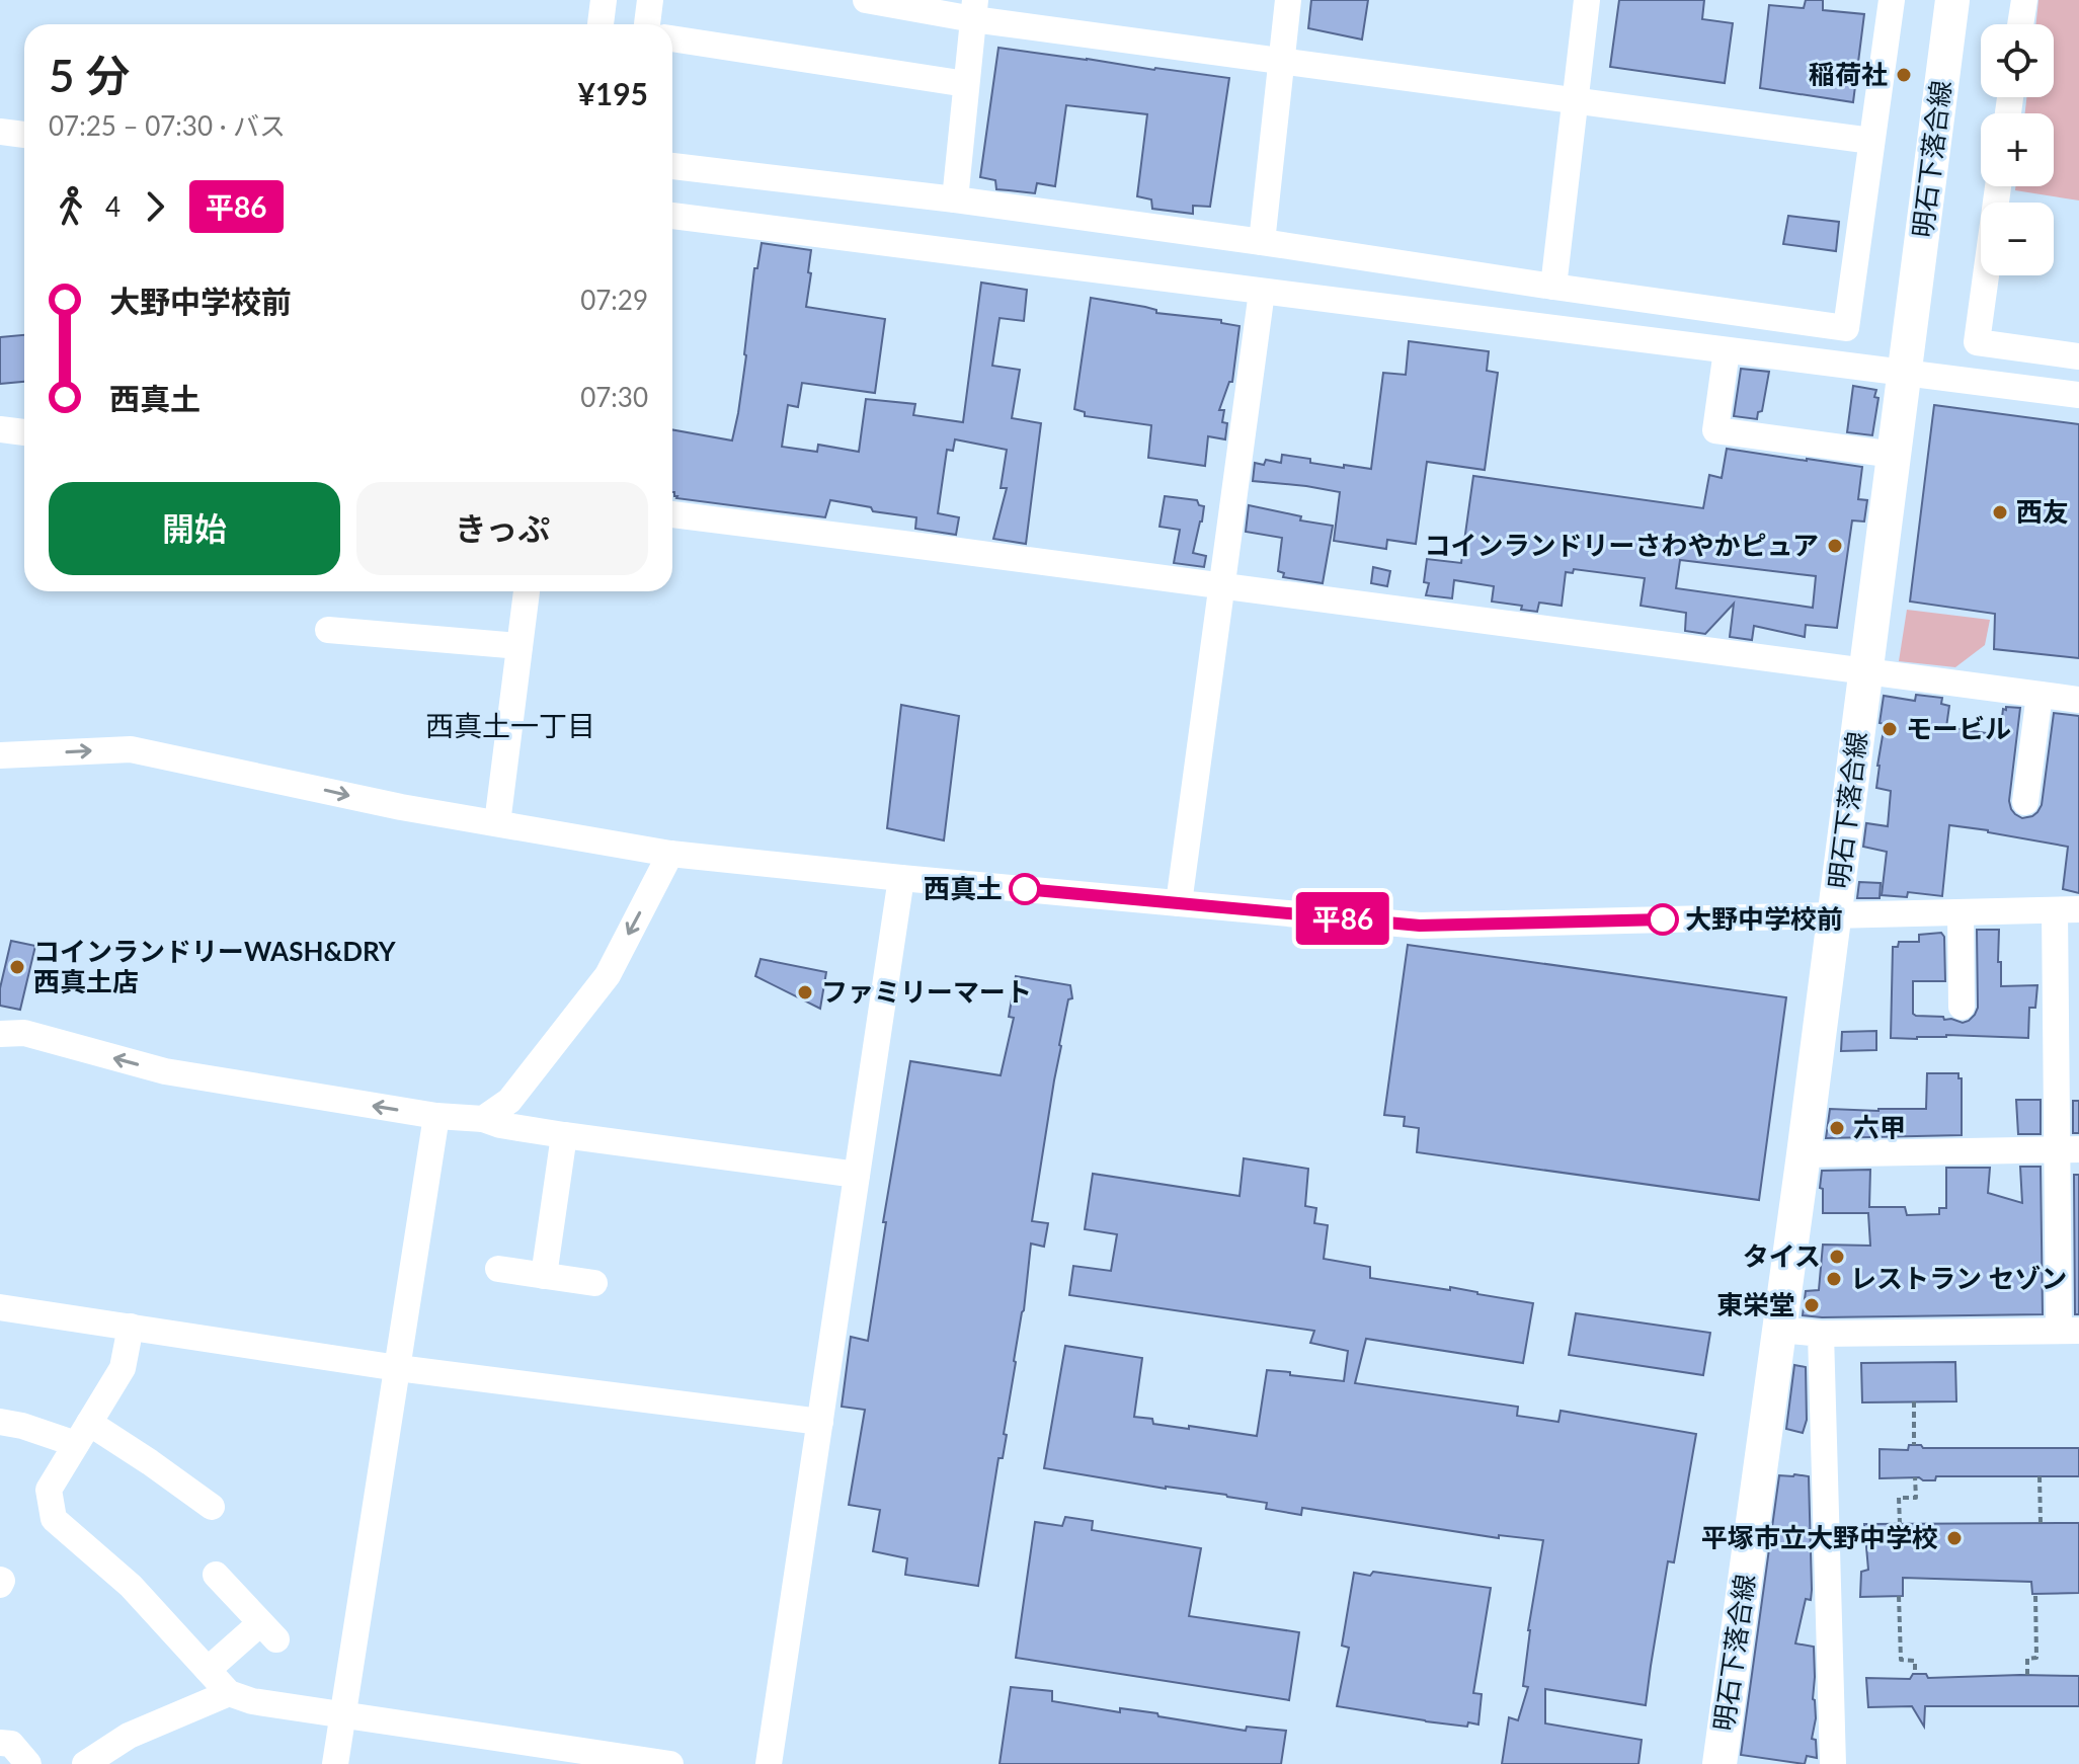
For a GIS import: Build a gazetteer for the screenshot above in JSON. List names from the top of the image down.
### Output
{
  "streets": {
    "main road": ["明石下落合線"]
  },
  "districts": ["西真土一丁目"],
  "places": [
    "稲荷社",
    "西友",
    "コインランドリーさわやかピュア",
    "モービル",
    "西真土",
    "大野中学校前",
    "コインランドリーWASH&DRY 西真土店",
    "ファミリーマート",
    "六甲",
    "タイス",
    "レストラン セゾン",
    "東栄堂",
    "平塚市立大野中学校"
  ],
  "lines": ["bus line 平86"],
  "page": {
    "on_map": "平86",
    "map_buttons": ["+", "−"],
    "heading": ["5 分", "07:25 – 07:30 · バス", "¥195"],
    "legs": ["4", "平86"],
    "list": [
      {
        "name": "大野中学校前",
        "value": "07:29"
      },
      {
        "name": "西真土",
        "value": "07:30"
      }
    ],
    "buttons": ["開始", "きっぷ"]
  }
}
